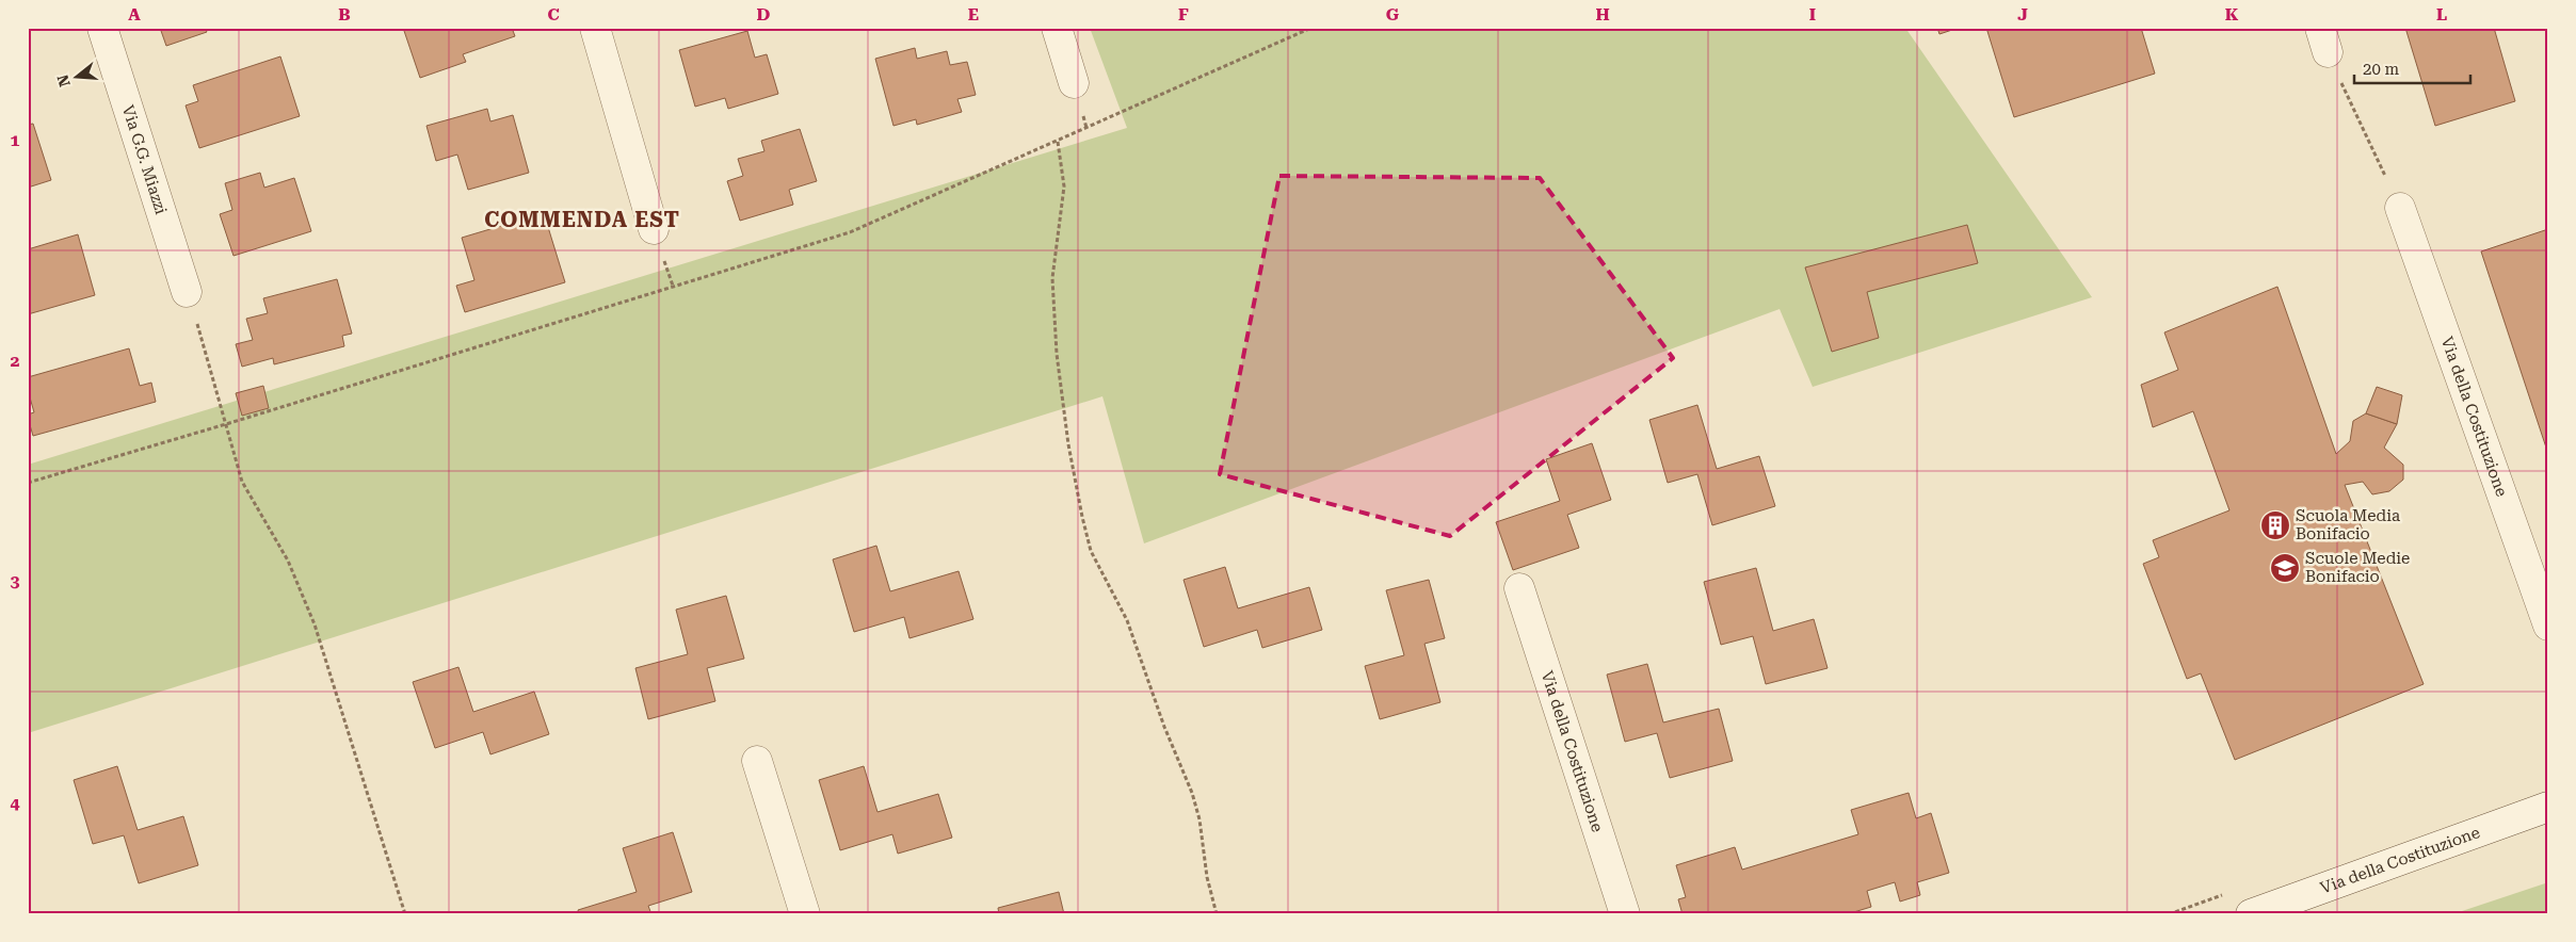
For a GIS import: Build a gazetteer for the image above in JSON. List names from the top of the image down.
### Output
{
  "streets": {
    "street": ["Via G.G. Miazzi", "Via della Costituzione"]
  },
  "districts": ["COMMENDA EST"],
  "places": {
    "building": ["Scuola Media Bonifacio"],
    "school or university": ["Scuole Medie Bonifacio"]
  },
  "scale_bar": "20 m",
  "north": "left",
  "grid": {
    "columns": [
      "A",
      "B",
      "C",
      "D",
      "E",
      "F",
      "G",
      "H",
      "I",
      "J",
      "K",
      "L"
    ],
    "rows": [
      "1",
      "2",
      "3",
      "4"
    ]
  }
}
